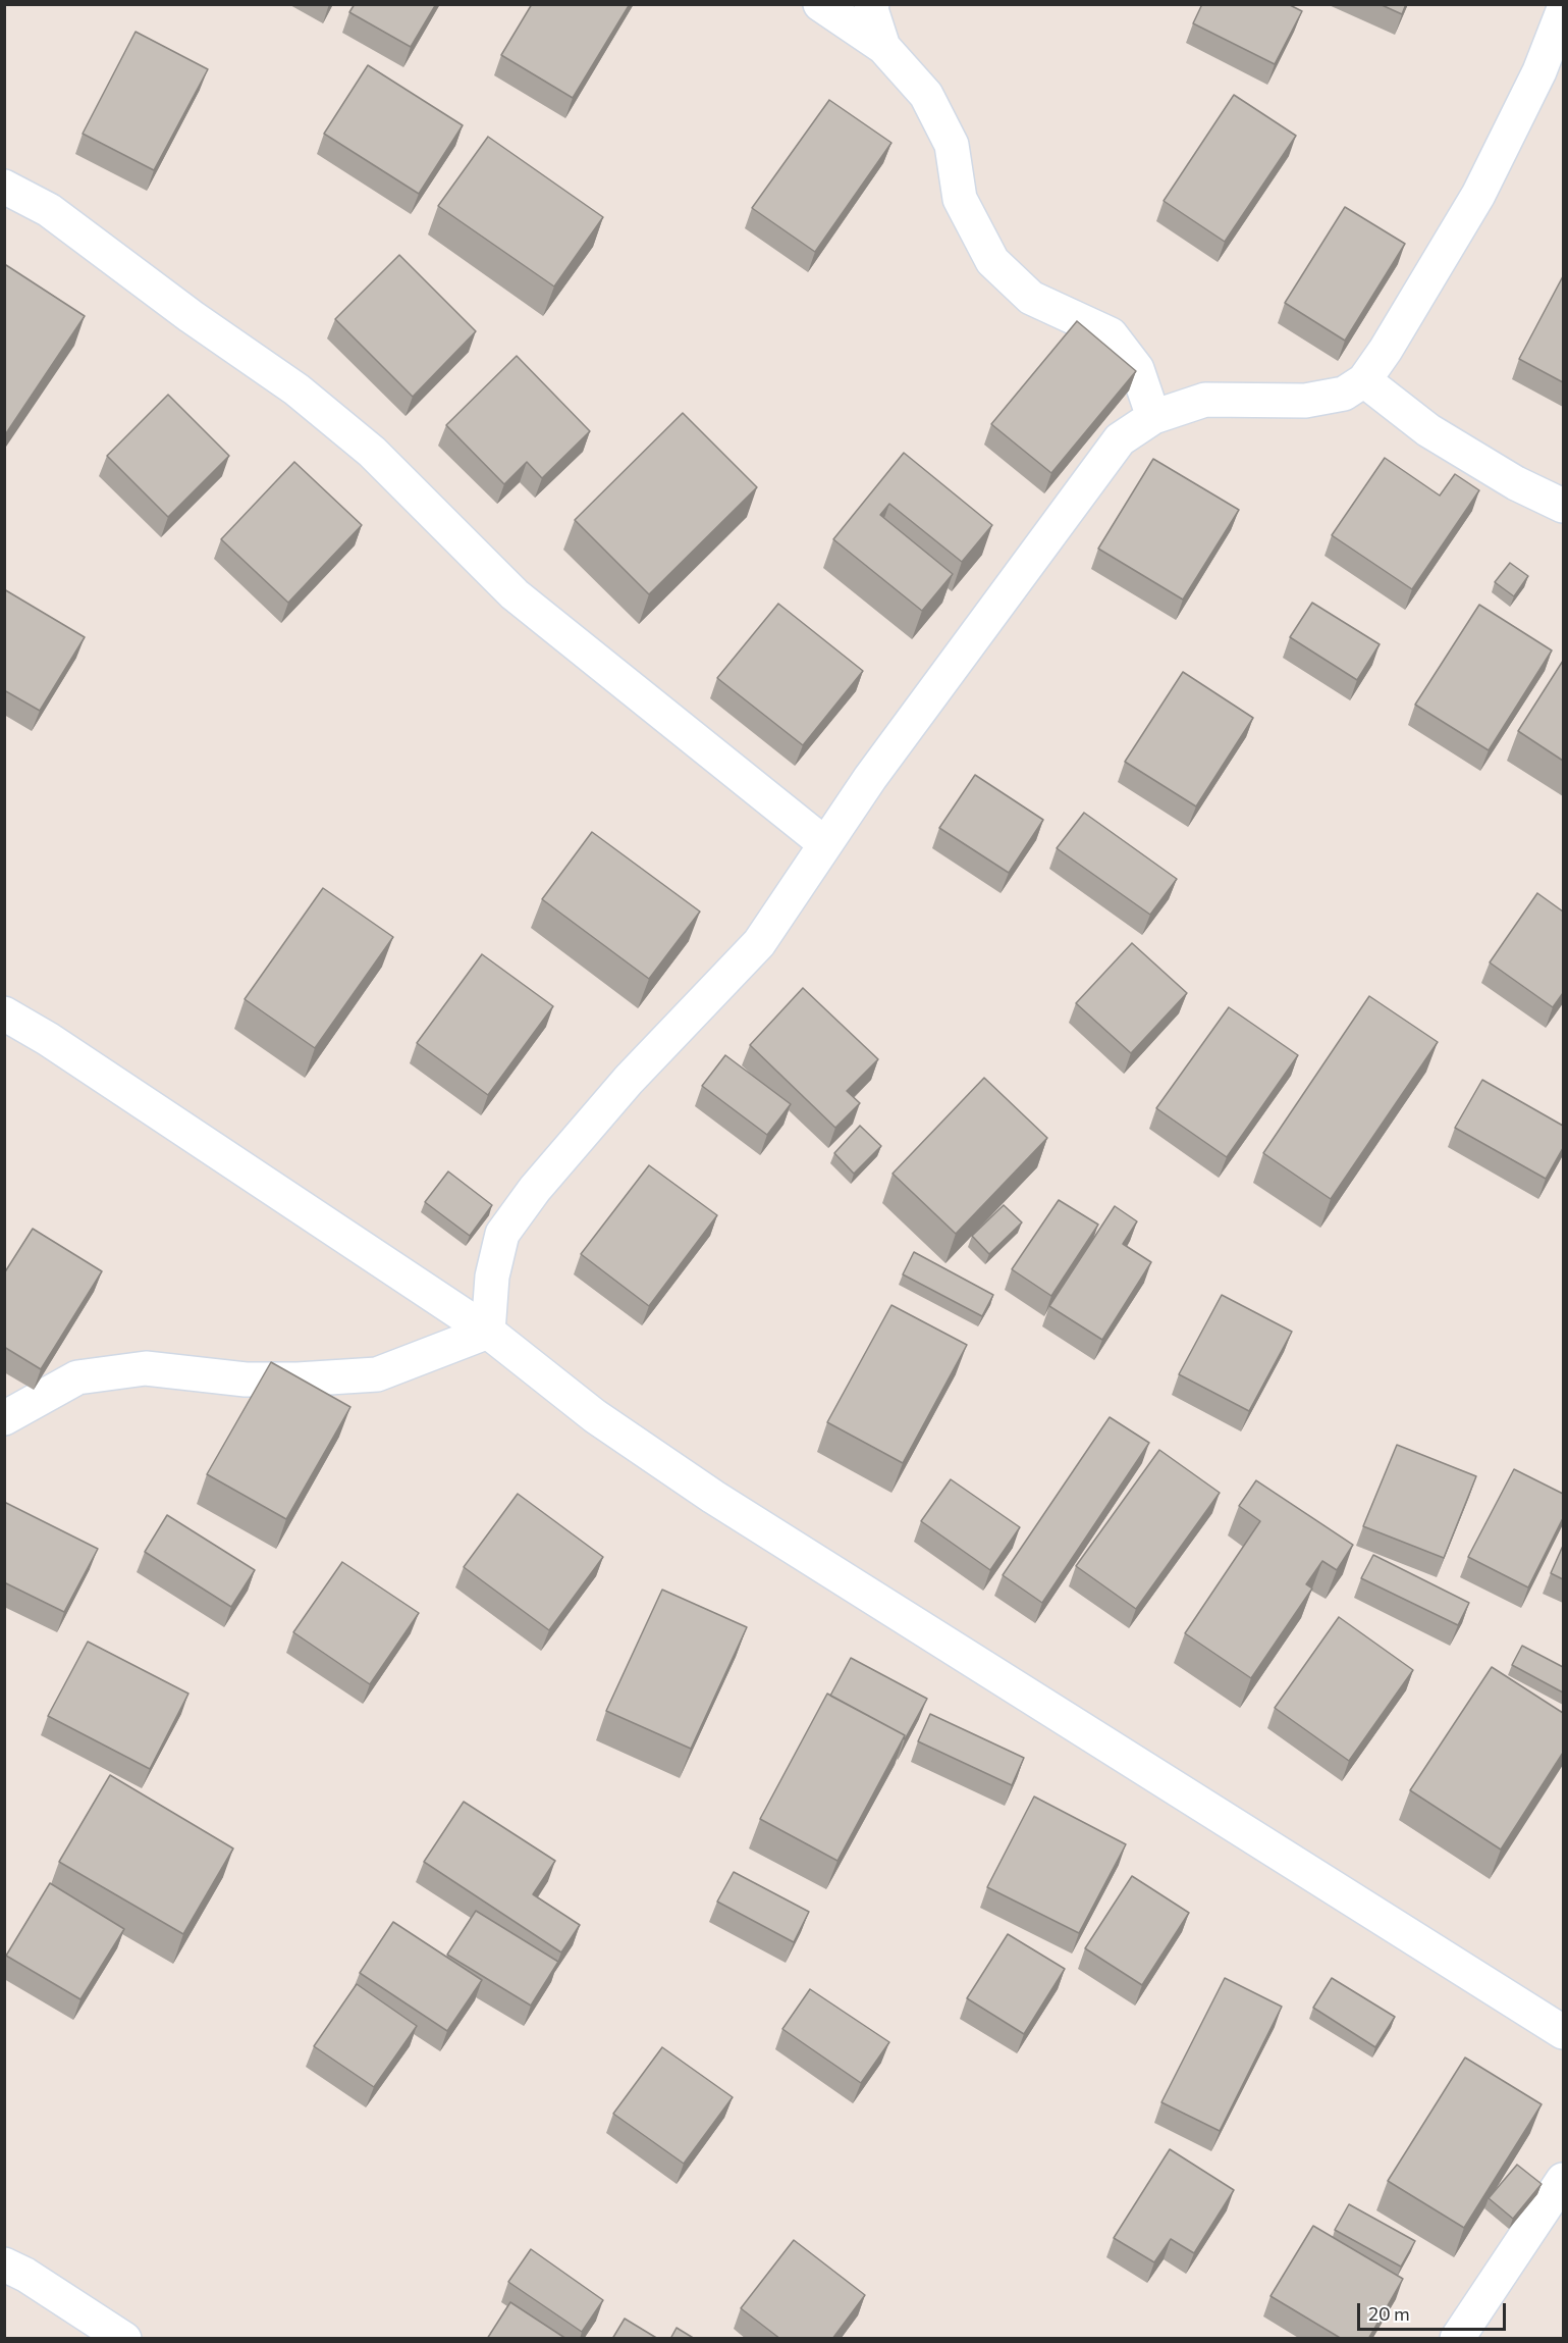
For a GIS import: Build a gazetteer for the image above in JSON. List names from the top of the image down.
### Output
{
  "scale_bar": "20 m"
}
